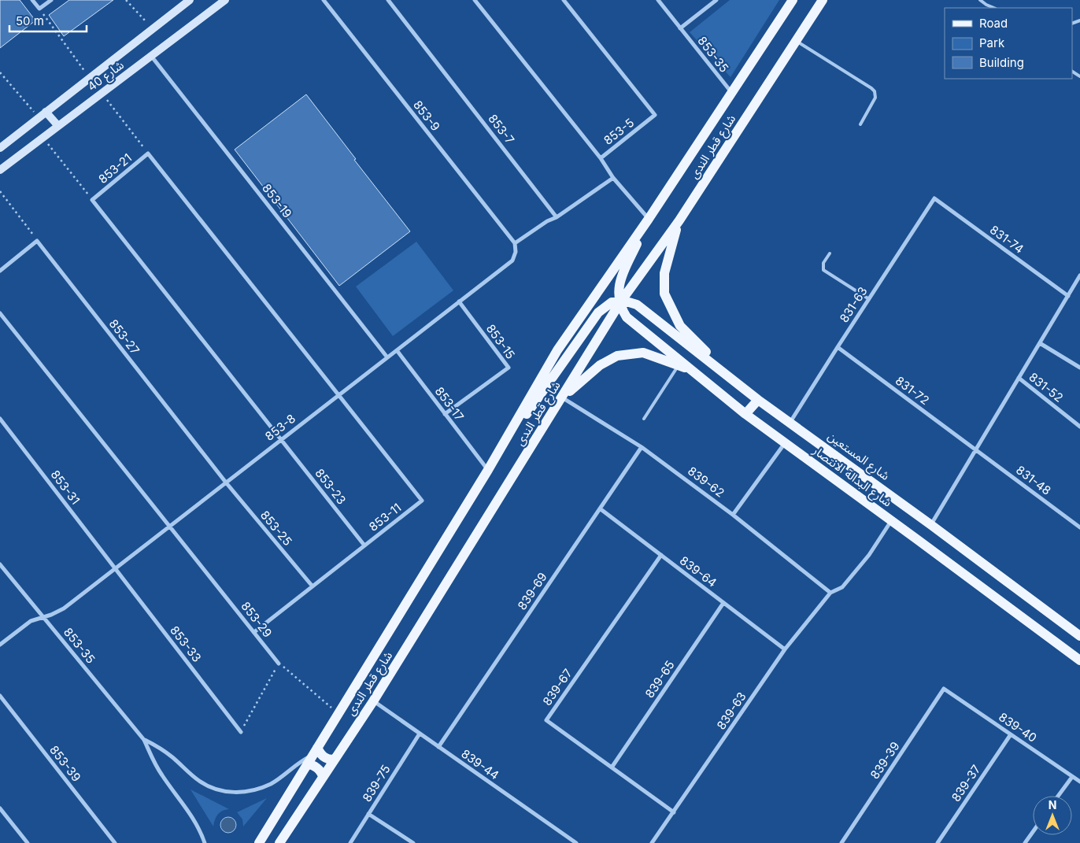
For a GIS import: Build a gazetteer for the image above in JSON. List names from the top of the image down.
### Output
{
  "streets": {
    "main road": [
      "شارع 40",
      "شارع قطر الندى",
      "شارع المستعين",
      "شارع البدالة الانتصار"
    ],
    "street": [
      "853-35",
      "853-9",
      "853-7",
      "853-5",
      "853-21",
      "853-19",
      "831-74",
      "831-63",
      "853-27",
      "853-15",
      "831-52",
      "831-72",
      "853-17",
      "853-8",
      "831-48",
      "839-62",
      "853-23",
      "853-31",
      "853-11",
      "853-25",
      "839-64",
      "839-69",
      "853-29",
      "853-33",
      "839-65",
      "839-67",
      "839-63",
      "839-40",
      "839-39",
      "853-39",
      "839-44",
      "839-75",
      "839-37"
    ]
  },
  "crossings": [
    ["853-35", "شارع قطر الندى"],
    ["853-35", "853-8"],
    ["شارع 40", "853-19"],
    ["853-9", "853-8"],
    ["شارع قطر الندى", "853-17"],
    ["شارع قطر الندى", "شارع المستعين"],
    ["شارع قطر الندى", "شارع البدالة الانتصار"],
    ["شارع قطر الندى", "839-62"],
    ["شارع قطر الندى", "839-44"],
    ["853-21", "853-8"],
    ["853-21", "853-11"],
    ["853-19", "853-8"],
    ["831-74", "831-63"],
    ["831-63", "831-72"],
    ["831-63", "شارع المستعين"],
    ["853-27", "853-8"],
    ["853-27", "853-25"],
    ["853-15", "853-17"],
    ["853-15", "853-8"],
    ["831-72", "831-48"],
    ["853-17", "853-8"],
    ["853-8", "853-23"],
    ["853-8", "853-31"],
    ["853-8", "853-11"],
    ["853-8", "853-25"],
    ["853-8", "853-29"],
    ["853-8", "853-33"],
    ["شارع المستعين", "شارع البدالة الانتصار"],
    ["شارع البدالة الانتصار", "839-63"],
    ["839-62", "839-69"],
    ["839-62", "839-63"],
    ["853-23", "853-11"],
    ["853-31", "853-33"],
    ["853-11", "853-25"],
    ["853-11", "853-29"],
    ["839-64", "839-69"],
    ["839-64", "839-65"],
    ["839-64", "839-67"],
    ["839-64", "839-63"],
    ["839-69", "839-44"],
    ["839-65", "839-67"],
    ["839-67", "839-63"],
    ["839-40", "839-39"],
    ["839-40", "839-37"],
    ["839-44", "839-75"]
  ],
  "legend": ["Road", "Park", "Building"],
  "scale_bar": "50 m",
  "north": "top"
}
